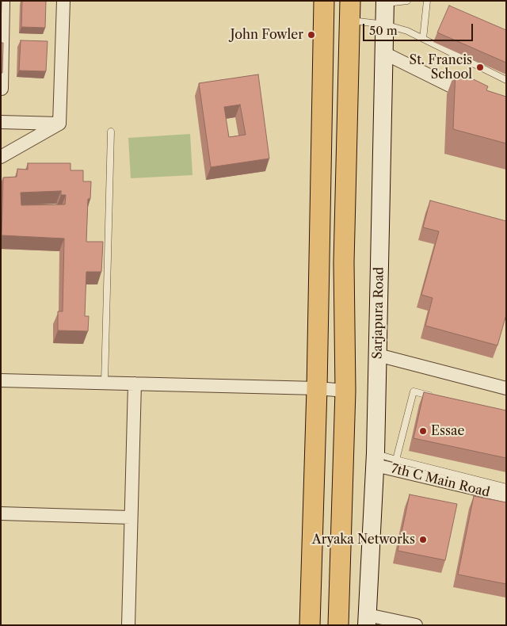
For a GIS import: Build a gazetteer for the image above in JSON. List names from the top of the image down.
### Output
{
  "streets": {
    "street": ["Sarjapura Road", "7th C Main Road"]
  },
  "crossings": [
    ["Sarjapura Road", "7th C Main Road"]
  ],
  "places": [
    "John Fowler",
    "St. Francis School",
    "Essae",
    "Aryaka Networks"
  ],
  "scale_bar": "50 m"
}
